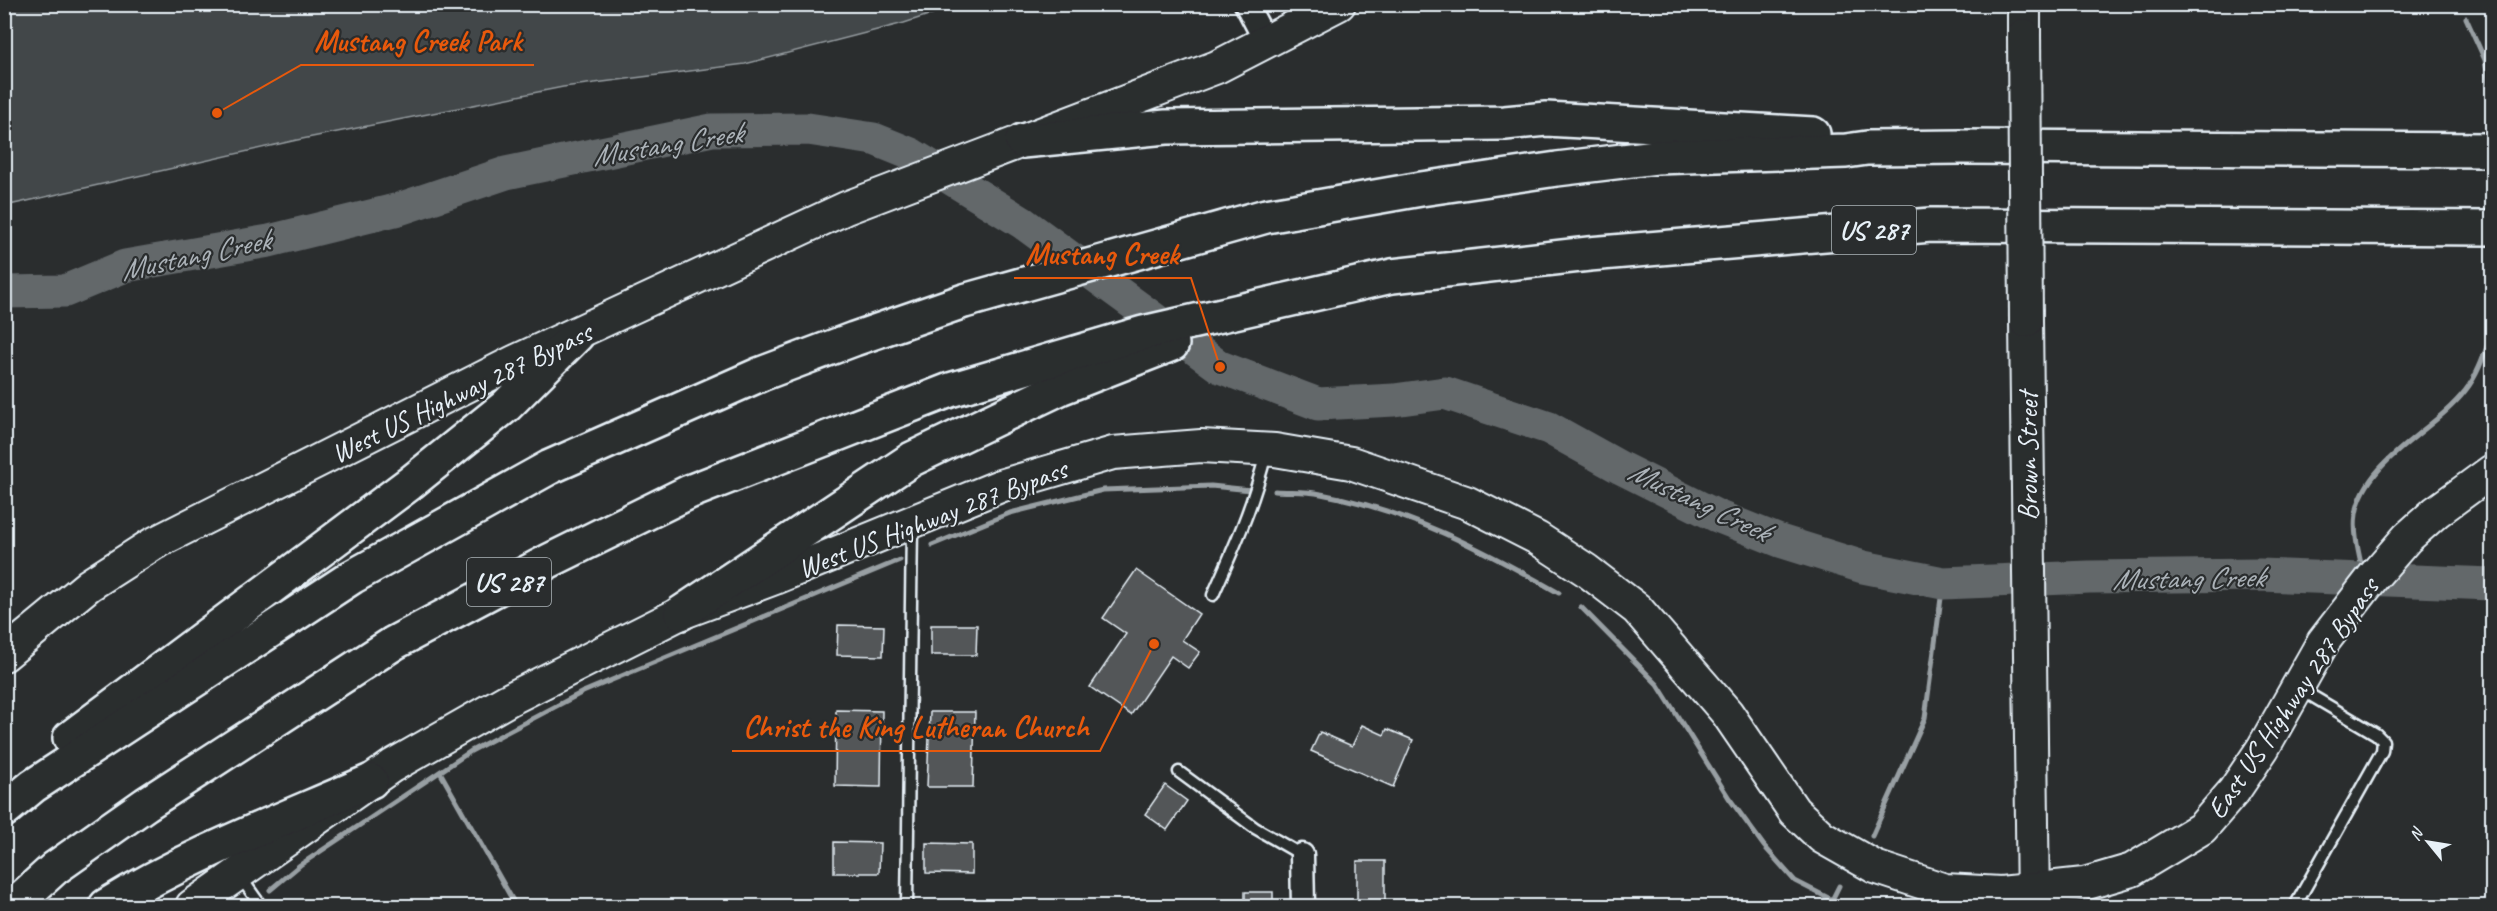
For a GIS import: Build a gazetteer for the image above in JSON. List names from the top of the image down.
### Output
{
  "streets": {
    "highway": ["US 287"],
    "main road": ["West US Highway 287 Bypass", "Brown Street", "East US Highway 287 Bypass"]
  },
  "crossings": [
    ["West US Highway 287 Bypass", "Brown Street"],
    ["West US Highway 287 Bypass", "East US Highway 287 Bypass"],
    ["Brown Street", "East US Highway 287 Bypass"]
  ],
  "water": ["Mustang Creek"],
  "places": ["Mustang Creek Park", "Mustang Creek", "Christ the King Lutheran Church"],
  "north": "top left"
}
